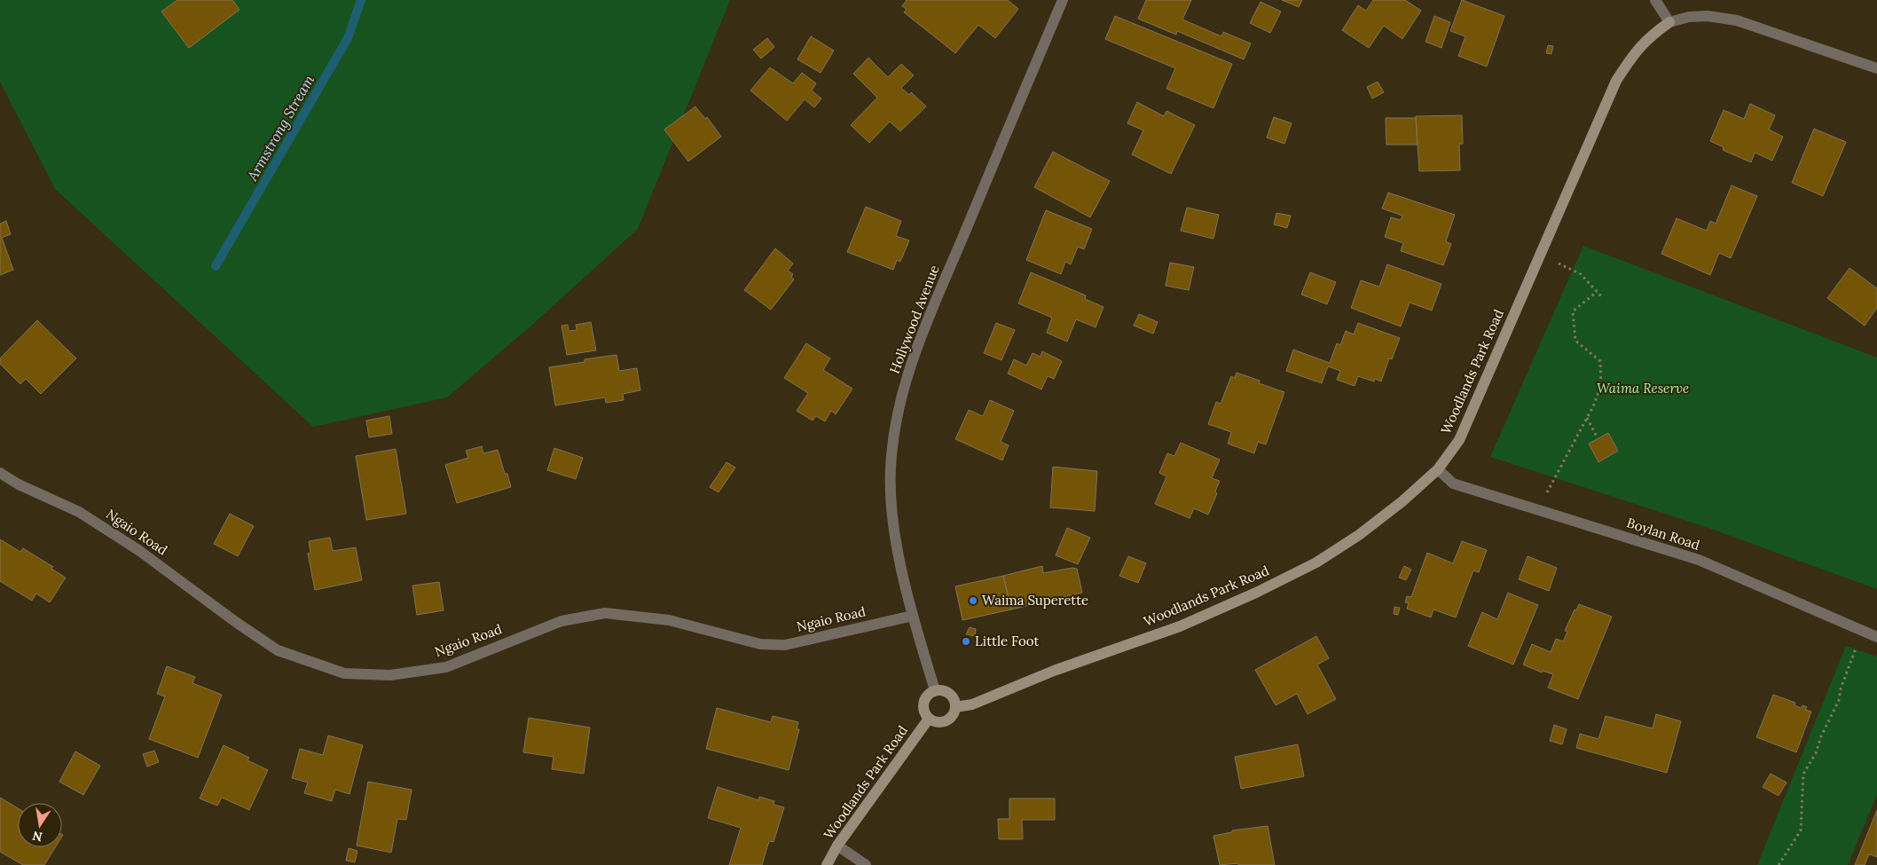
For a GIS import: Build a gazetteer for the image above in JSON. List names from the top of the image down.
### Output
{
  "streets": {
    "street": [
      "Hollywood Avenue",
      "Woodlands Park Road",
      "Ngaio Road",
      "Boylan Road"
    ]
  },
  "crossings": [
    ["Hollywood Avenue", "Woodlands Park Road"],
    ["Hollywood Avenue", "Ngaio Road"],
    ["Woodlands Park Road", "Boylan Road"]
  ],
  "water": ["Armstrong Stream"],
  "parks": ["Waima Reserve"],
  "places": ["Waima Superette", "Little Foot"],
  "north": "bottom"
}
